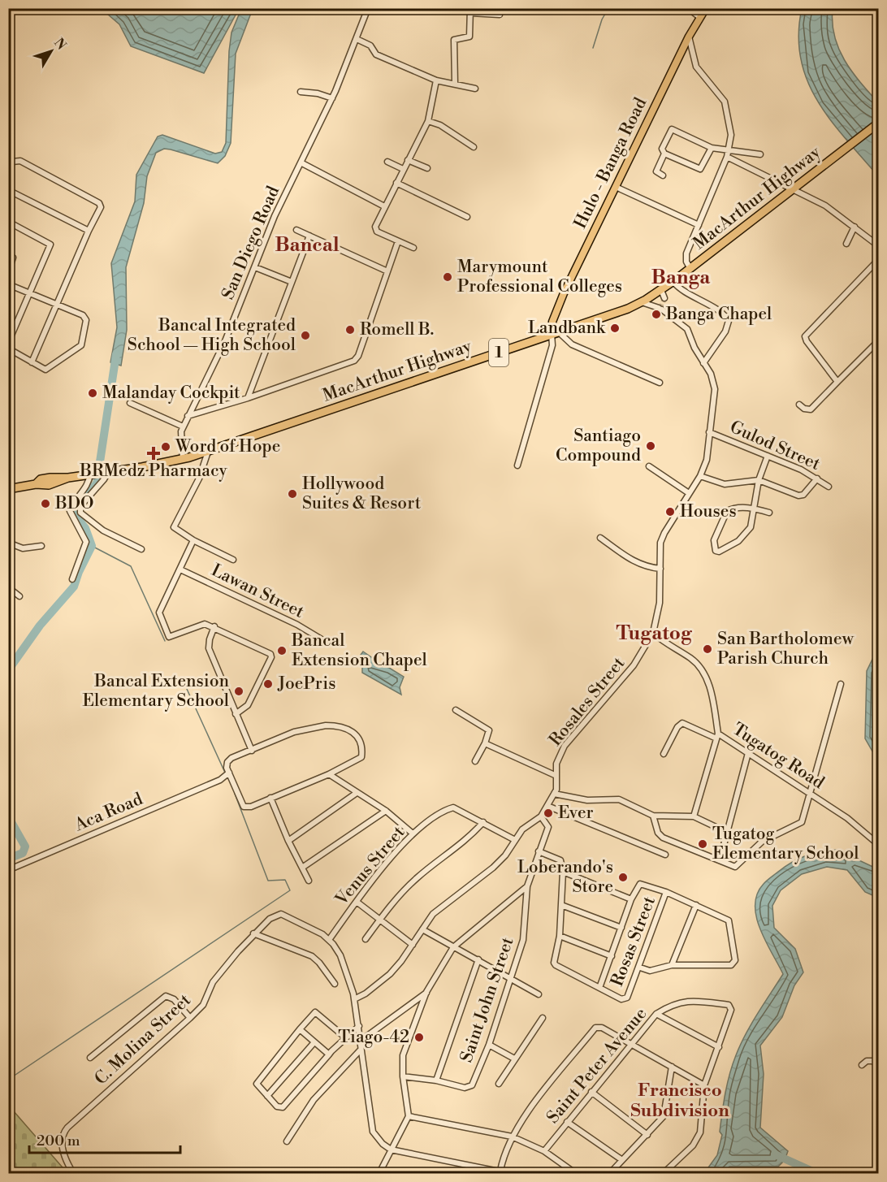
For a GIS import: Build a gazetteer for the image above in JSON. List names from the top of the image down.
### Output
{
  "streets": {
    "highway": ["MacArthur Highway", "1"],
    "main road": ["Hulo - Banga Road"],
    "street": [
      "San Diego Road",
      "Gulod Street",
      "Lawan Street",
      "Rosales Street",
      "Tugatog Road",
      "Aca Road",
      "Venus Street",
      "Rosas Street",
      "Saint John Street",
      "C. Molina Street",
      "Saint Peter Avenue"
    ]
  },
  "crossings": [
    ["Hulo - Banga Road", "MacArthur Highway"],
    ["MacArthur Highway", "San Diego Road"],
    ["MacArthur Highway", "Rosales Street"],
    ["Gulod Street", "Rosales Street"],
    ["Rosales Street", "Tugatog Road"],
    ["Rosales Street", "Saint John Street"],
    ["Venus Street", "C. Molina Street"]
  ],
  "districts": [
    "Bancal",
    "Banga",
    "Tugatog",
    "Francisco Subdivision"
  ],
  "places": {
    "other": [
      "Marymount Professional Colleges",
      "Banga Chapel",
      "Landbank",
      "Romell B.",
      "Bancal Integrated School — High School",
      "Malanday Cockpit",
      "Santiago Compound",
      "Word of Hope",
      "Hollywood Suites & Resort",
      "BDO",
      "Houses",
      "San Bartholomew Parish Church",
      "Bancal Extension Chapel",
      "JoePris",
      "Bancal Extension Elementary School",
      "Ever",
      "Tugatog Elementary School",
      "Loberando's Store",
      "Tiago-42"
    ],
    "health": ["BRMedz Pharmacy"]
  },
  "scale_bar": "200 m",
  "north": "top right"
}
